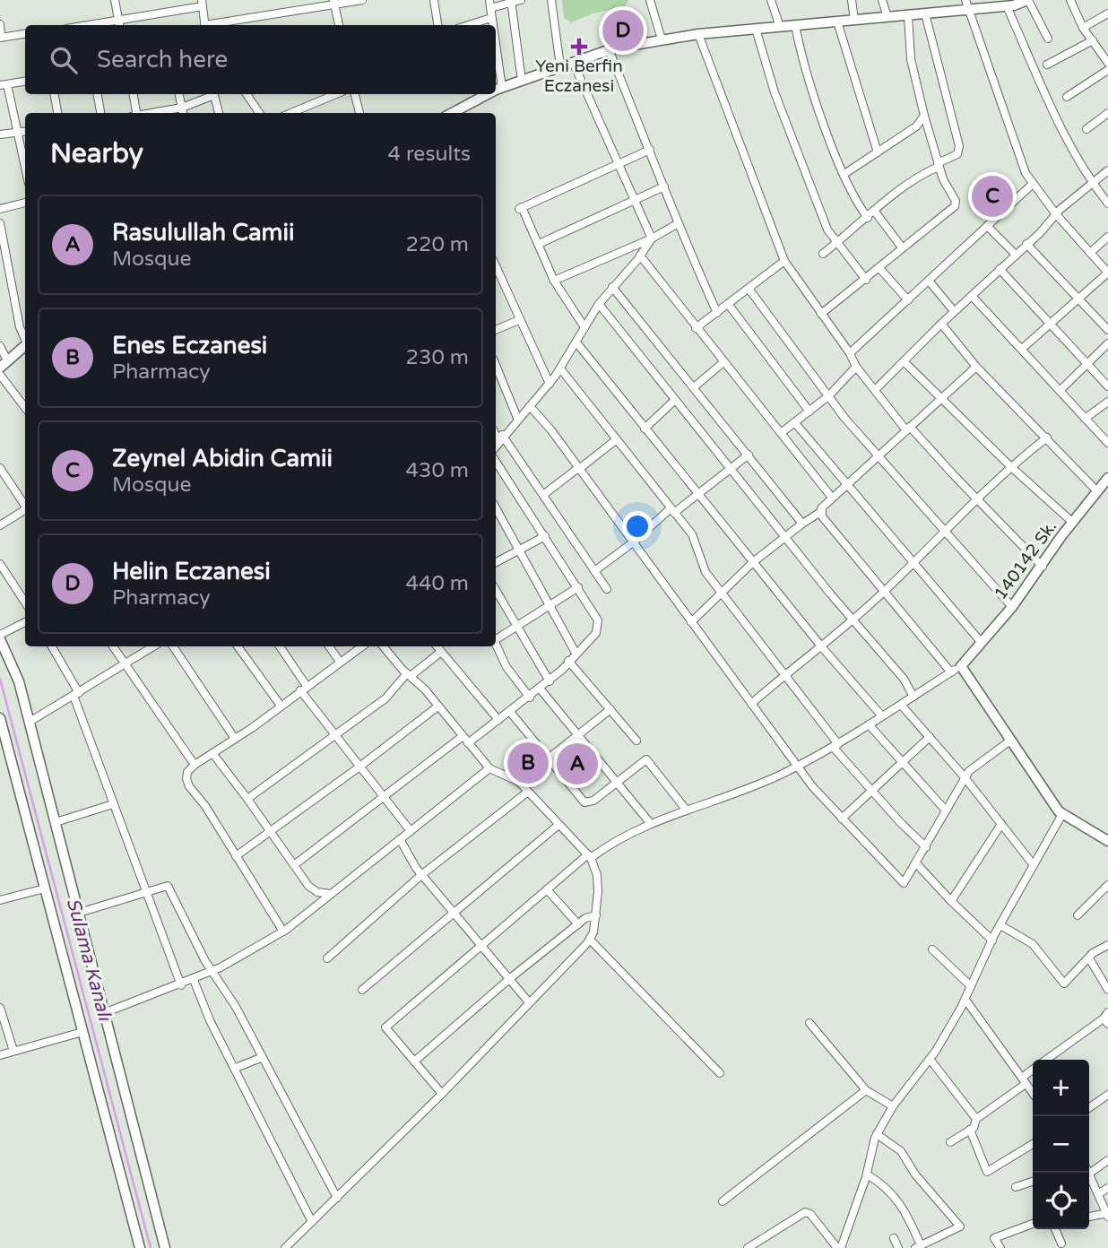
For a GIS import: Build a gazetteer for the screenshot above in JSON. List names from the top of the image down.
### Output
{
  "streets": {
    "street": ["140142 Sk."]
  },
  "water": ["Sulama Kanalı"],
  "places": {
    "health": ["Yeni Berfin Eczanesi"]
  },
  "page": {
    "pins": [
      "D",
      "C",
      "B",
      "A"
    ],
    "search": "Search here",
    "heading": ["Nearby", "4 results"],
    "list": [
      {
        "mark": "A",
        "name": "Rasulullah Camii",
        "note": "Mosque",
        "value": "220 m"
      },
      {
        "mark": "B",
        "name": "Enes Eczanesi",
        "note": "Pharmacy",
        "value": "230 m"
      },
      {
        "mark": "C",
        "name": "Zeynel Abidin Camii",
        "note": "Mosque",
        "value": "430 m"
      },
      {
        "mark": "D",
        "name": "Helin Eczanesi",
        "note": "Pharmacy",
        "value": "440 m"
      }
    ],
    "map_buttons": ["+", "−"]
  }
}
